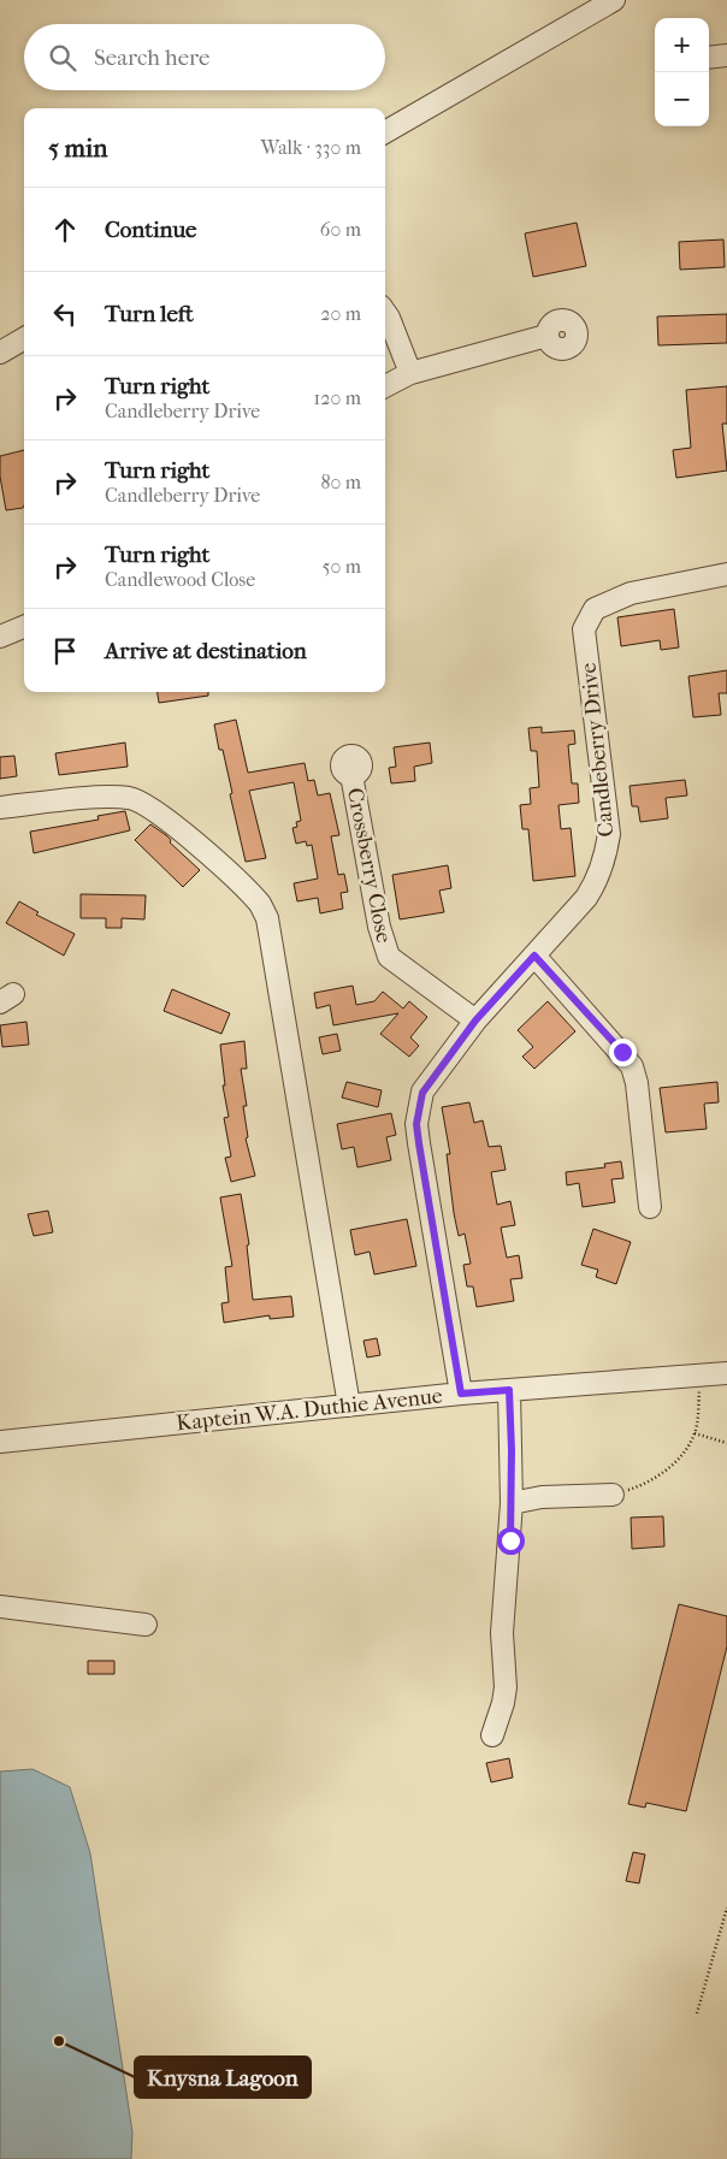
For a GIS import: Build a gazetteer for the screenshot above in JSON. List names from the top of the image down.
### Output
{
  "streets": {
    "street": ["Candleberry Drive", "Crossberry Close", "Kaptein W.A. Duthie Avenue"]
  },
  "crossings": [
    ["Candleberry Drive", "Crossberry Close"],
    ["Candleberry Drive", "Kaptein W.A. Duthie Avenue"]
  ],
  "places": ["Knysna Lagoon"],
  "page": {
    "map_buttons": ["+", "−"],
    "search": "Search here",
    "heading": ["5 min", "Walk · 330 m"],
    "list": [
      ["Continue", "60 m"],
      ["Turn left", "20 m"],
      ["Turn right", "Candleberry Drive", "120 m"],
      ["Turn right", "Candleberry Drive", "80 m"],
      ["Turn right", "Candlewood Close", "50 m"],
      "Arrive at destination"
    ]
  }
}
